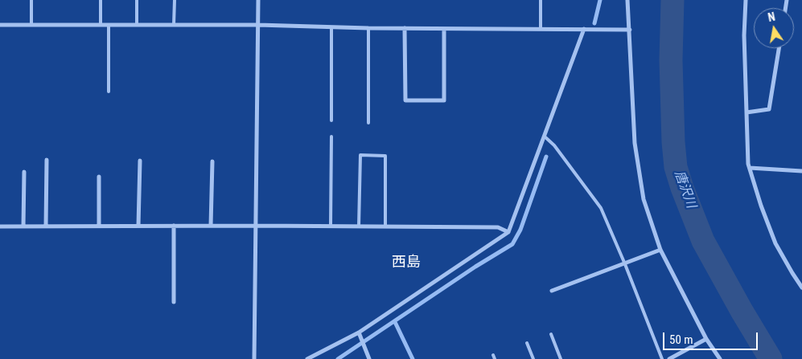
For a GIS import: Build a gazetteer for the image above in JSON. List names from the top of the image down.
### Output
{
  "districts": ["西島"],
  "water": ["唐沢川"],
  "scale_bar": "50 m",
  "north": "top"
}
